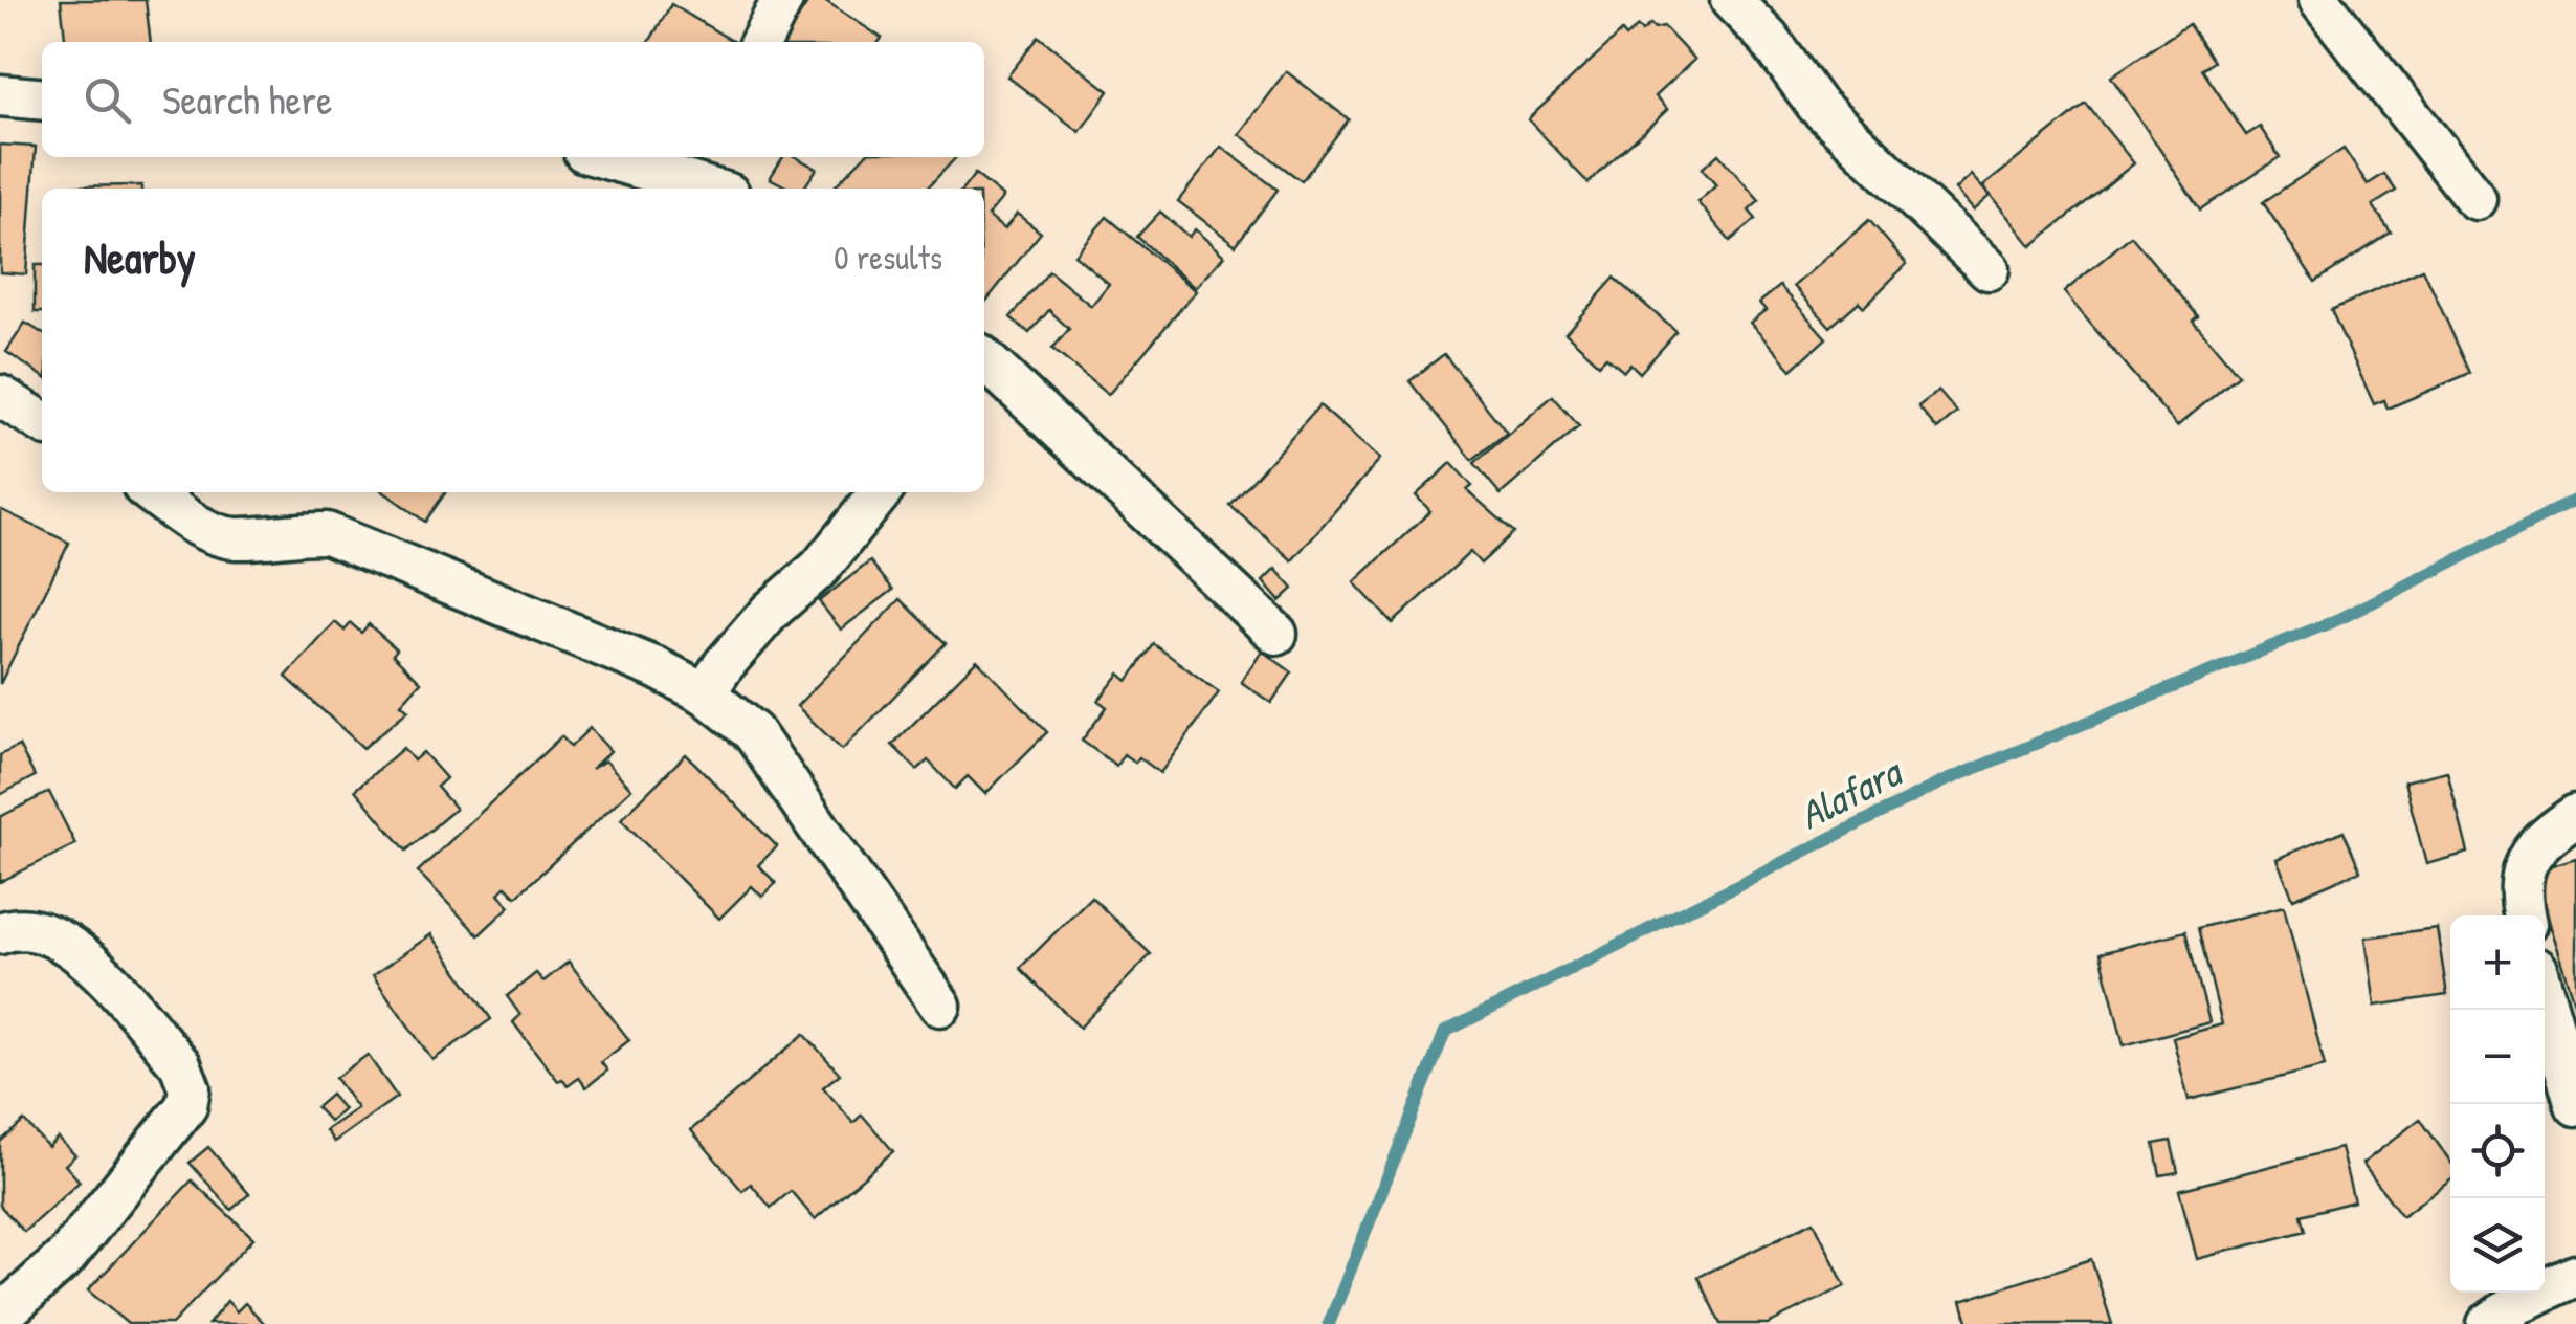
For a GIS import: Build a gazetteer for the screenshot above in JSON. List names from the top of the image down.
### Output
{
  "water": ["Alafara"],
  "page": {
    "search": "Search here",
    "heading": ["Nearby", "0 results"],
    "map_buttons": ["+", "−"]
  }
}
